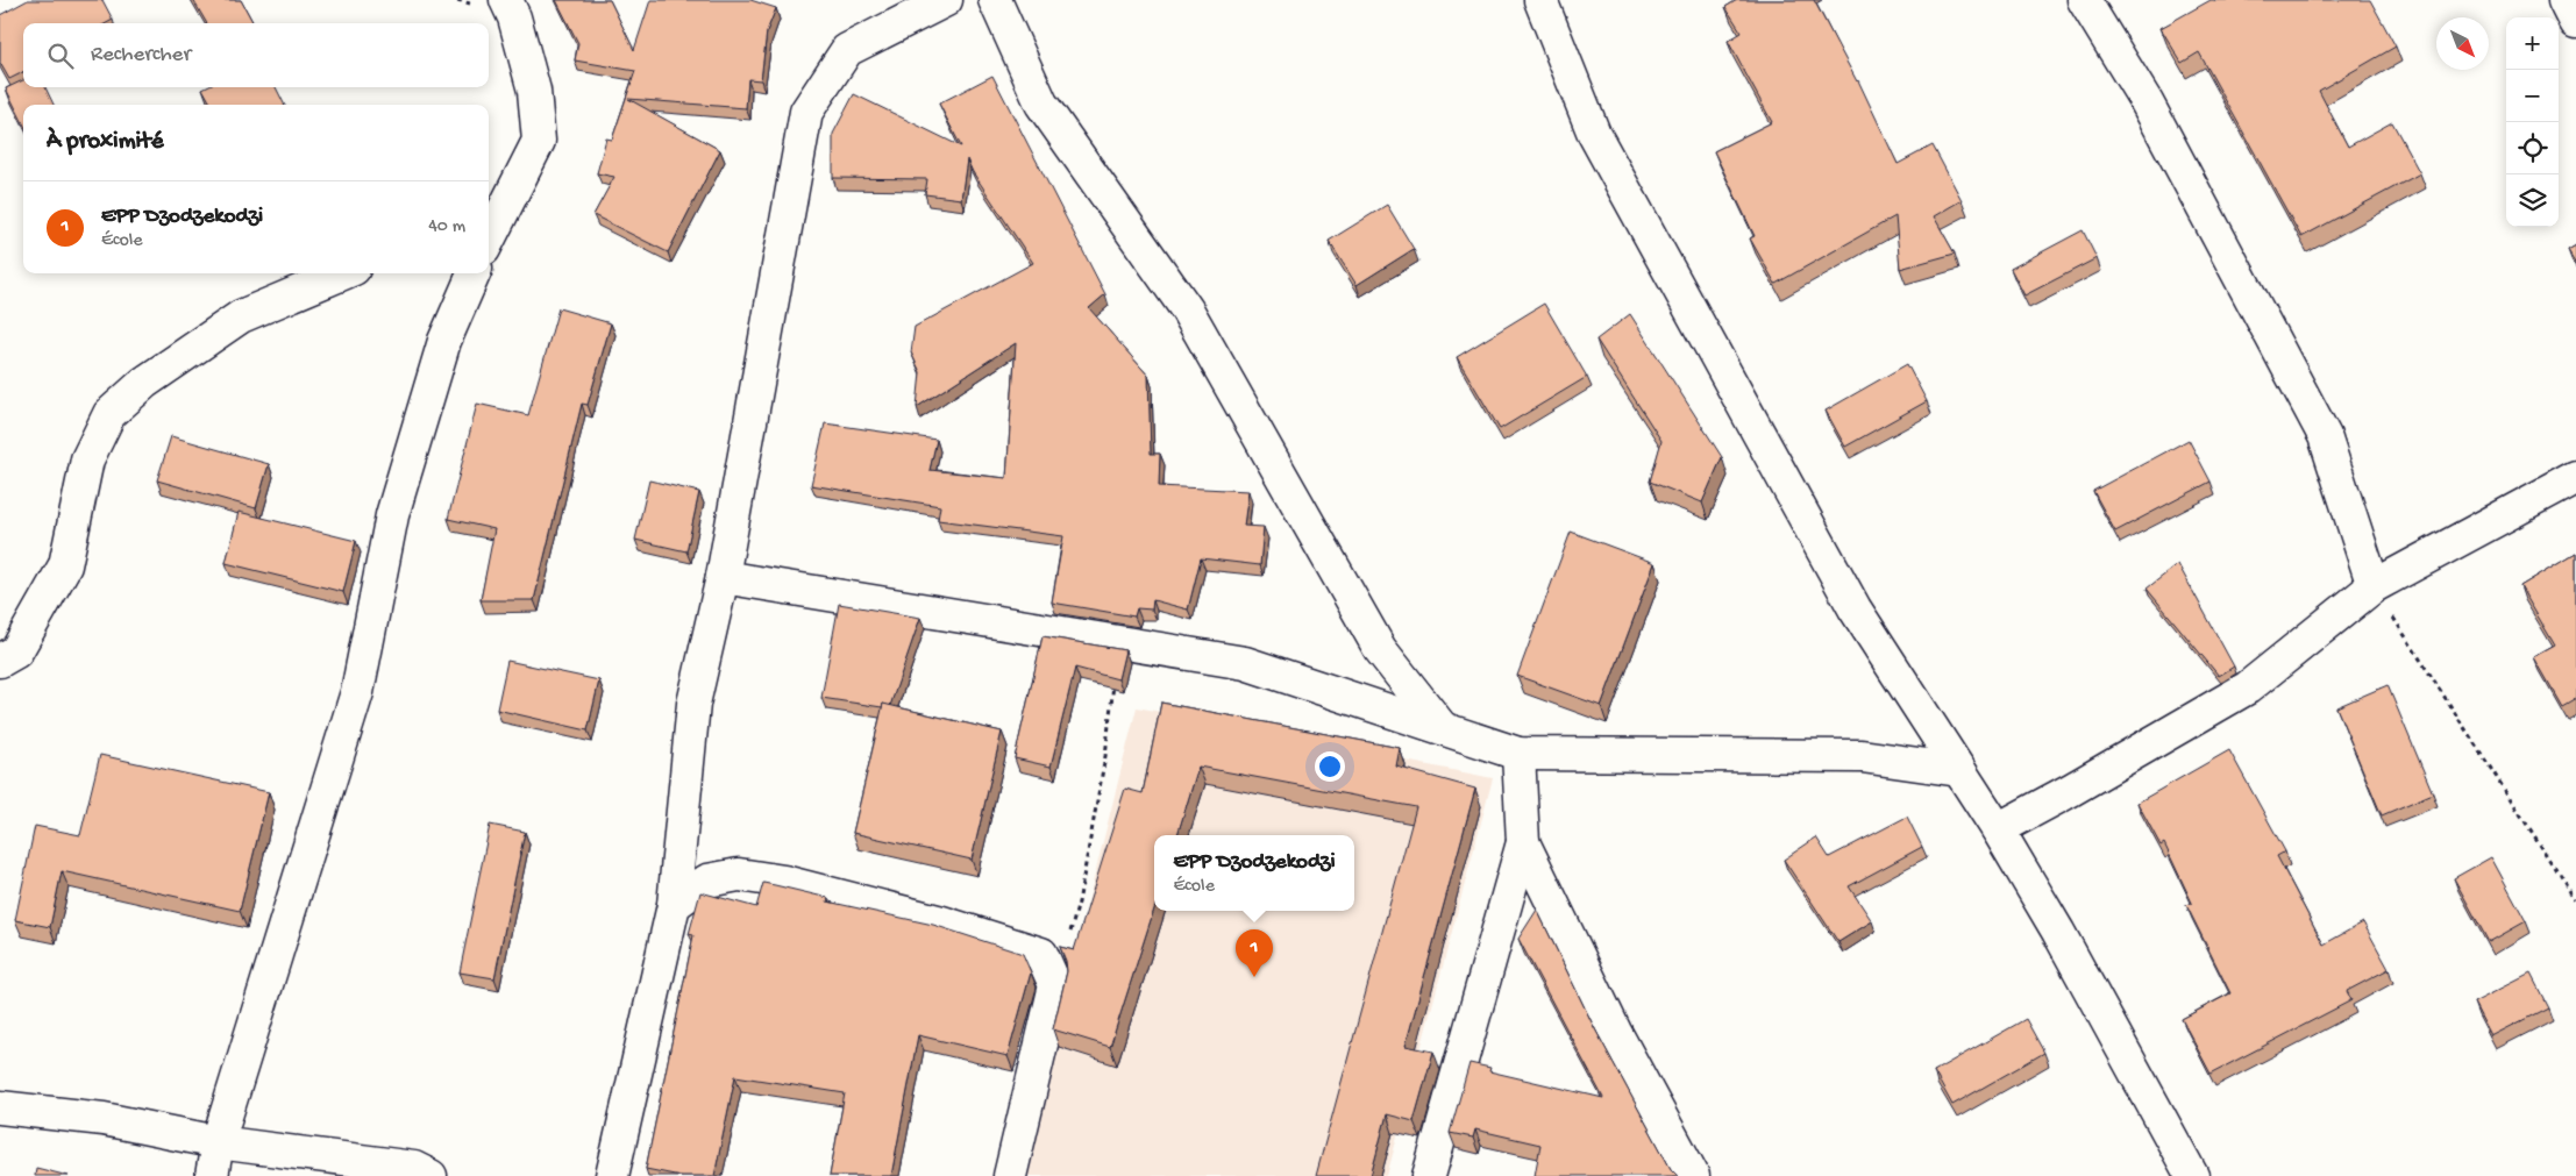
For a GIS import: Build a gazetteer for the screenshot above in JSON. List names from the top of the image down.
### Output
{
  "north": "bottom right",
  "page": {
    "map_buttons": ["+", "−"],
    "search": "Rechercher",
    "heading": "À proximité",
    "list": [
      {
        "mark": "1",
        "name": "EPP Dzodzekodzi",
        "note": "École",
        "value": "40 m"
      }
    ],
    "popup": ["EPP Dzodzekodzi", "École"],
    "pins": "1"
  }
}
